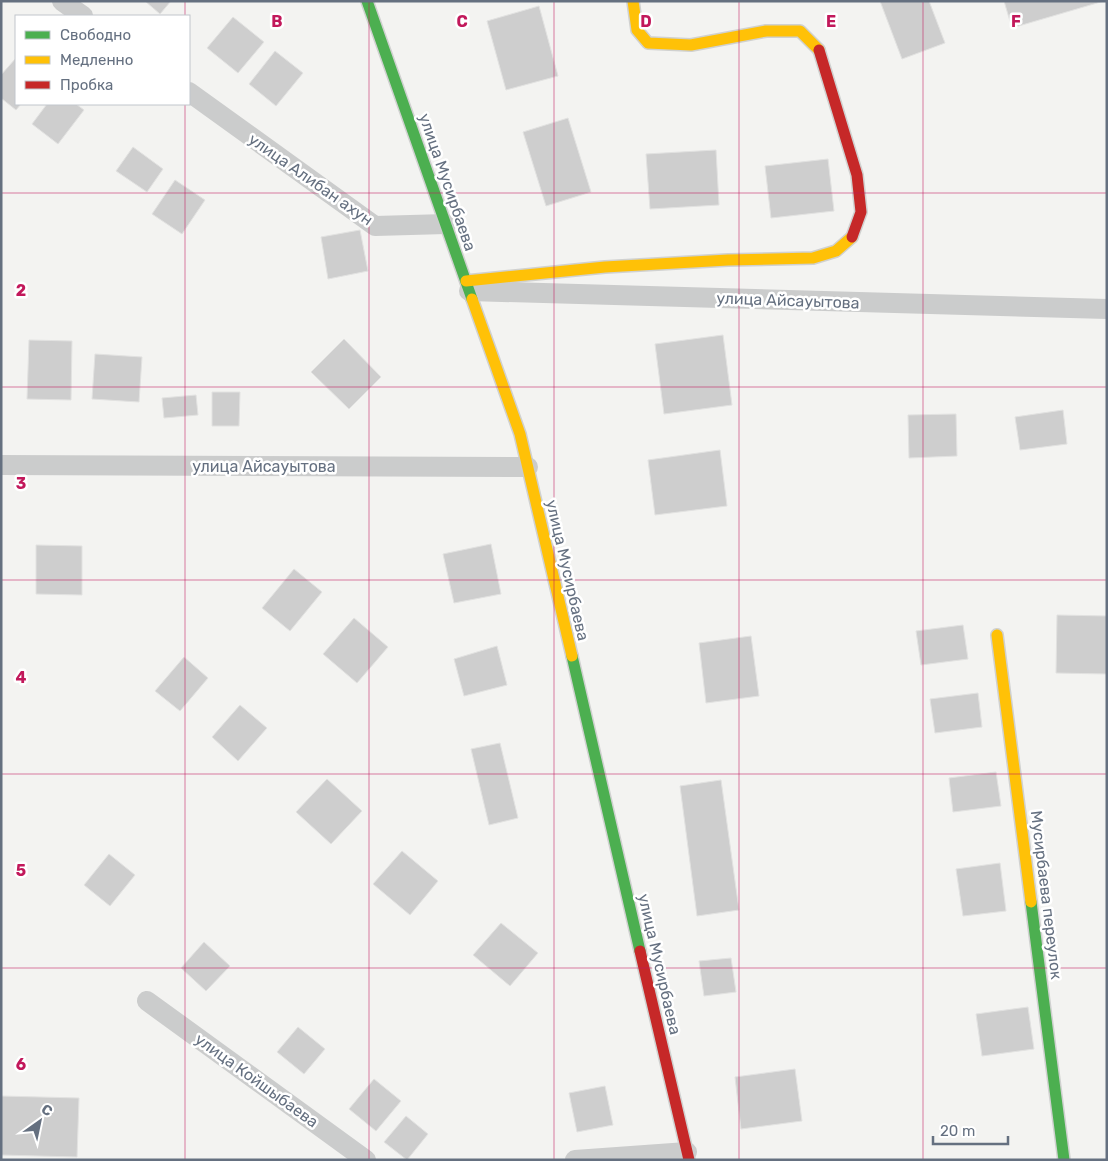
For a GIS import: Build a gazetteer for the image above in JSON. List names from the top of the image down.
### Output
{
  "streets": {
    "street": [
      "улица Алибан ахун",
      "улица Мусирбаева",
      "улица Айсауытова",
      "Мусирбаева переулок",
      "улица Койшыбаева"
    ]
  },
  "crossings": [
    ["улица Алибан ахун", "улица Мусирбаева"],
    ["улица Мусирбаева", "улица Айсауытова"]
  ],
  "legend": ["Свободно", "Медленно", "Пробка"],
  "scale_bar": "20 m",
  "north": "top right",
  "grid": {
    "columns": [
      "B",
      "C",
      "D",
      "E",
      "F"
    ],
    "rows": [
      "2",
      "3",
      "4",
      "5",
      "6"
    ]
  }
}
